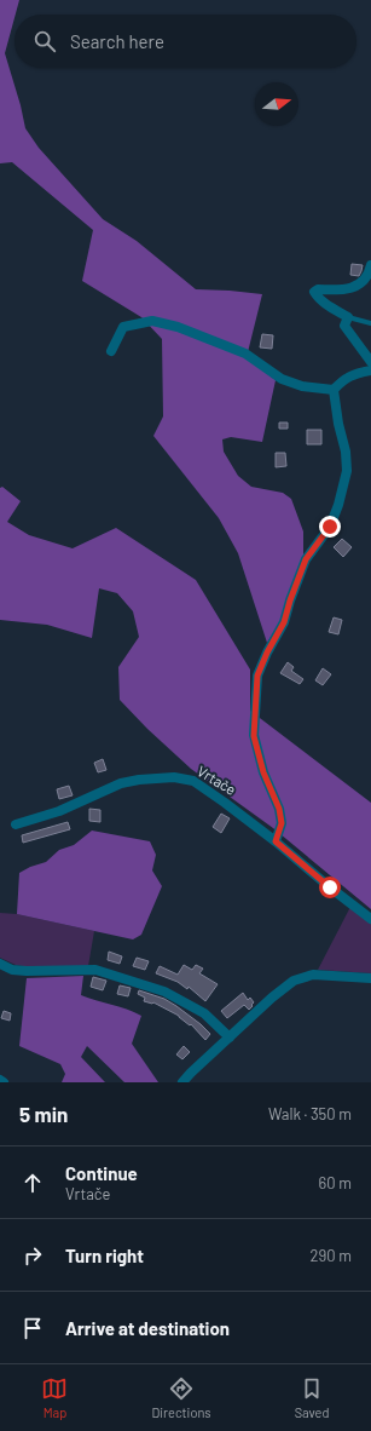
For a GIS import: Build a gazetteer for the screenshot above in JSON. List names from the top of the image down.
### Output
{
  "streets": {
    "street": ["Vrtače"]
  },
  "north": "right",
  "page": {
    "search": "Search here",
    "heading": ["5 min", "Walk · 350 m"],
    "list": [
      ["Continue", "Vrtače", "60 m"],
      ["Turn right", "290 m"],
      "Arrive at destination"
    ],
    "nav": ["Map", "Directions", "Saved"]
  }
}
